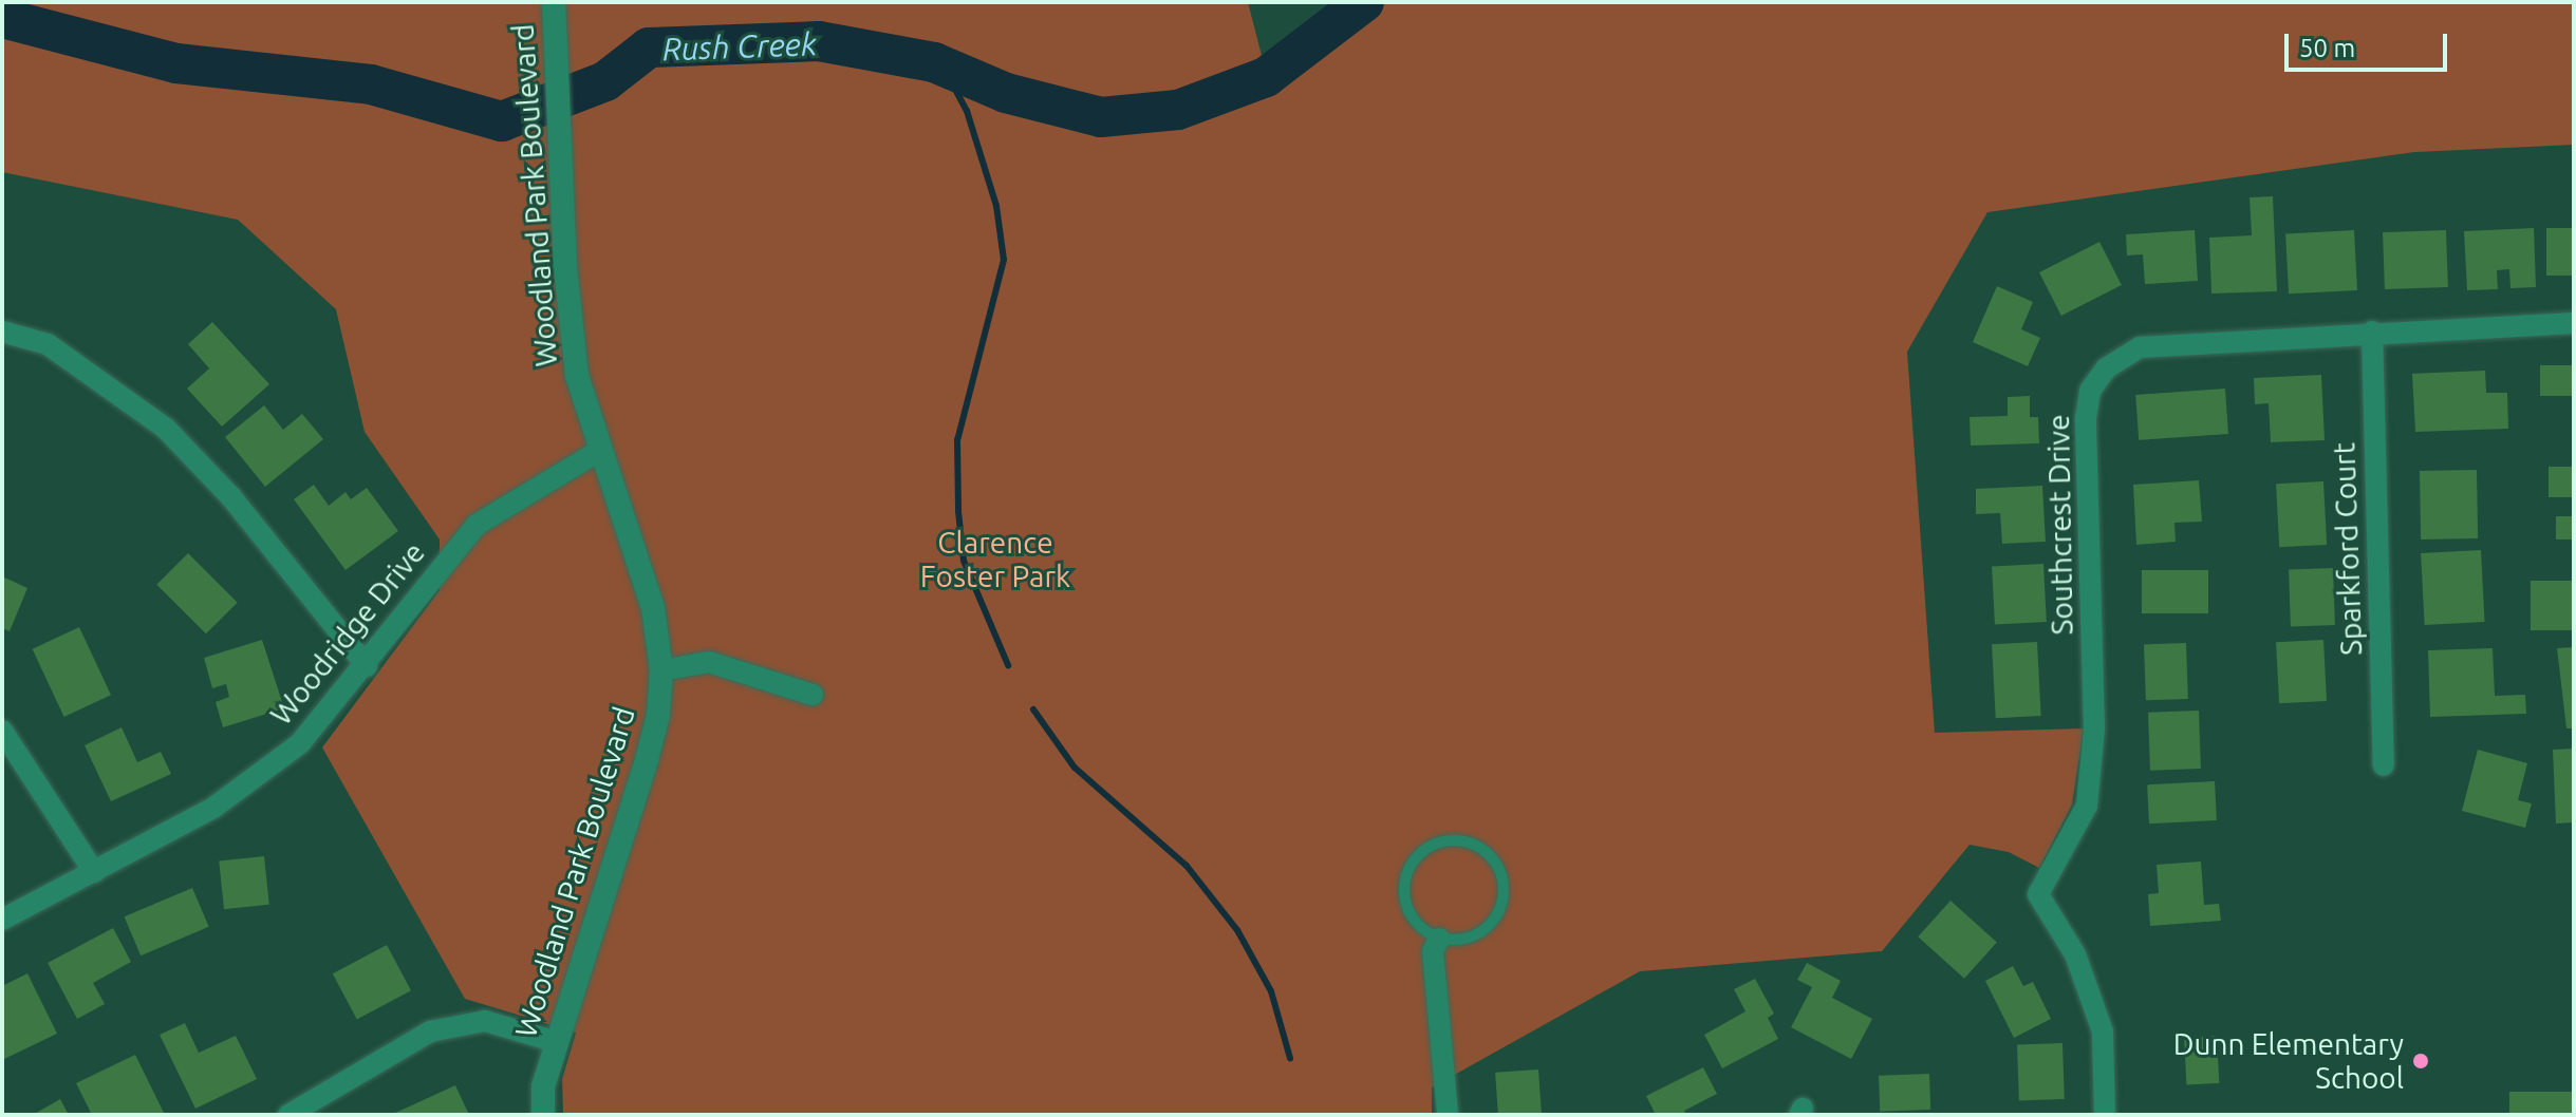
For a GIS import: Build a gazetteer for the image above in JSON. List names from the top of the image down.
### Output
{
  "streets": {
    "street": [
      "Woodland Park Boulevard",
      "Southcrest Drive",
      "Sparkford Court",
      "Woodridge Drive"
    ]
  },
  "crossings": [
    ["Woodland Park Boulevard", "Woodridge Drive"],
    ["Southcrest Drive", "Sparkford Court"]
  ],
  "water": ["Rush Creek"],
  "parks": ["Clarence Foster Park"],
  "places": ["Dunn Elementary School"],
  "scale_bar": "50 m"
}
